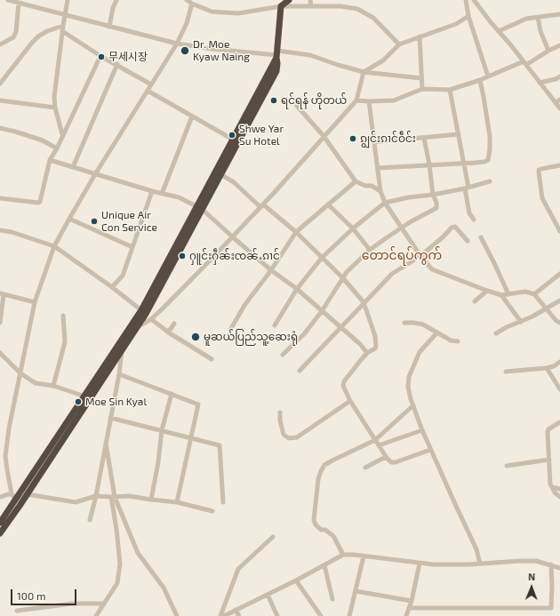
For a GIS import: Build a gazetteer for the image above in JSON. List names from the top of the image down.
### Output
{
  "districts": ["တောင်ရပ်ကွက်"],
  "places": [
    "Dr. Moe Kyaw Naing",
    "무세시장",
    "ရင်ရန် ဟိုတယ်",
    "Shwe Yar Su Hotel",
    "ၵျွင်းၵၢင်ဝဵင်း",
    "Unique Air Con Service",
    "ႁူင်းႁဵၼ်းၸၼ်ႉၵၢင်",
    "မူဆယ်ပြည်သူ့ဆေးရုံ",
    "Moe Sin Kyal"
  ],
  "scale_bar": "100 m",
  "north": "top"
}
